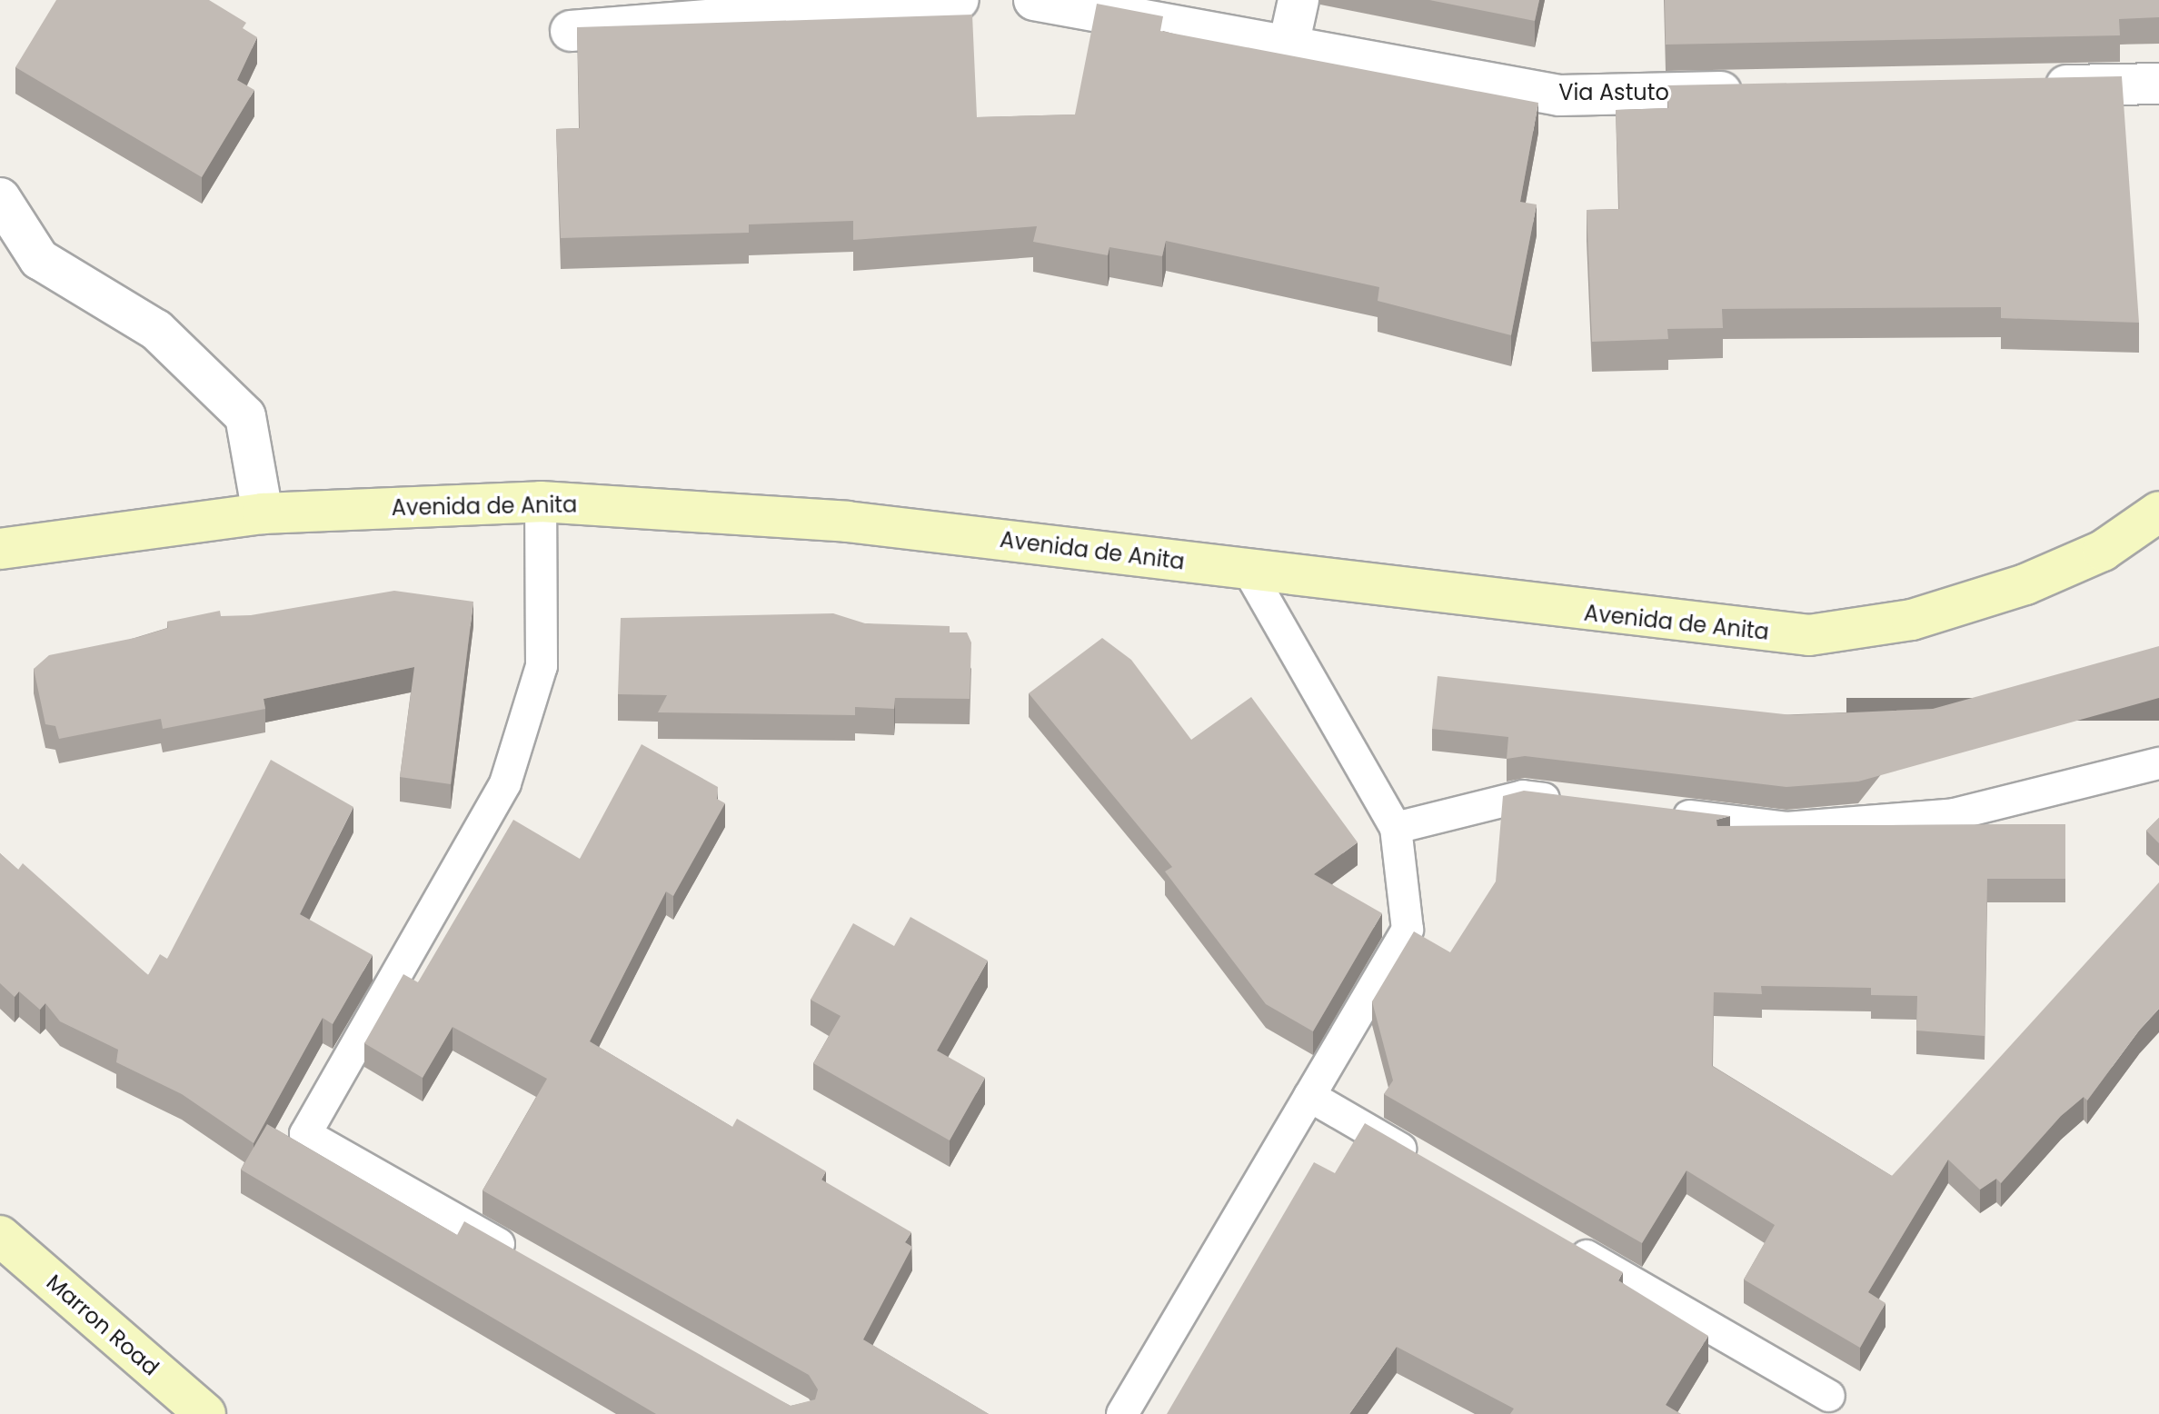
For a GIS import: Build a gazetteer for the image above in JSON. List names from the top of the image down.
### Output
{
  "streets": {
    "street": ["Via Astuto", "Avenida de Anita", "Marron Road"]
  }
}
